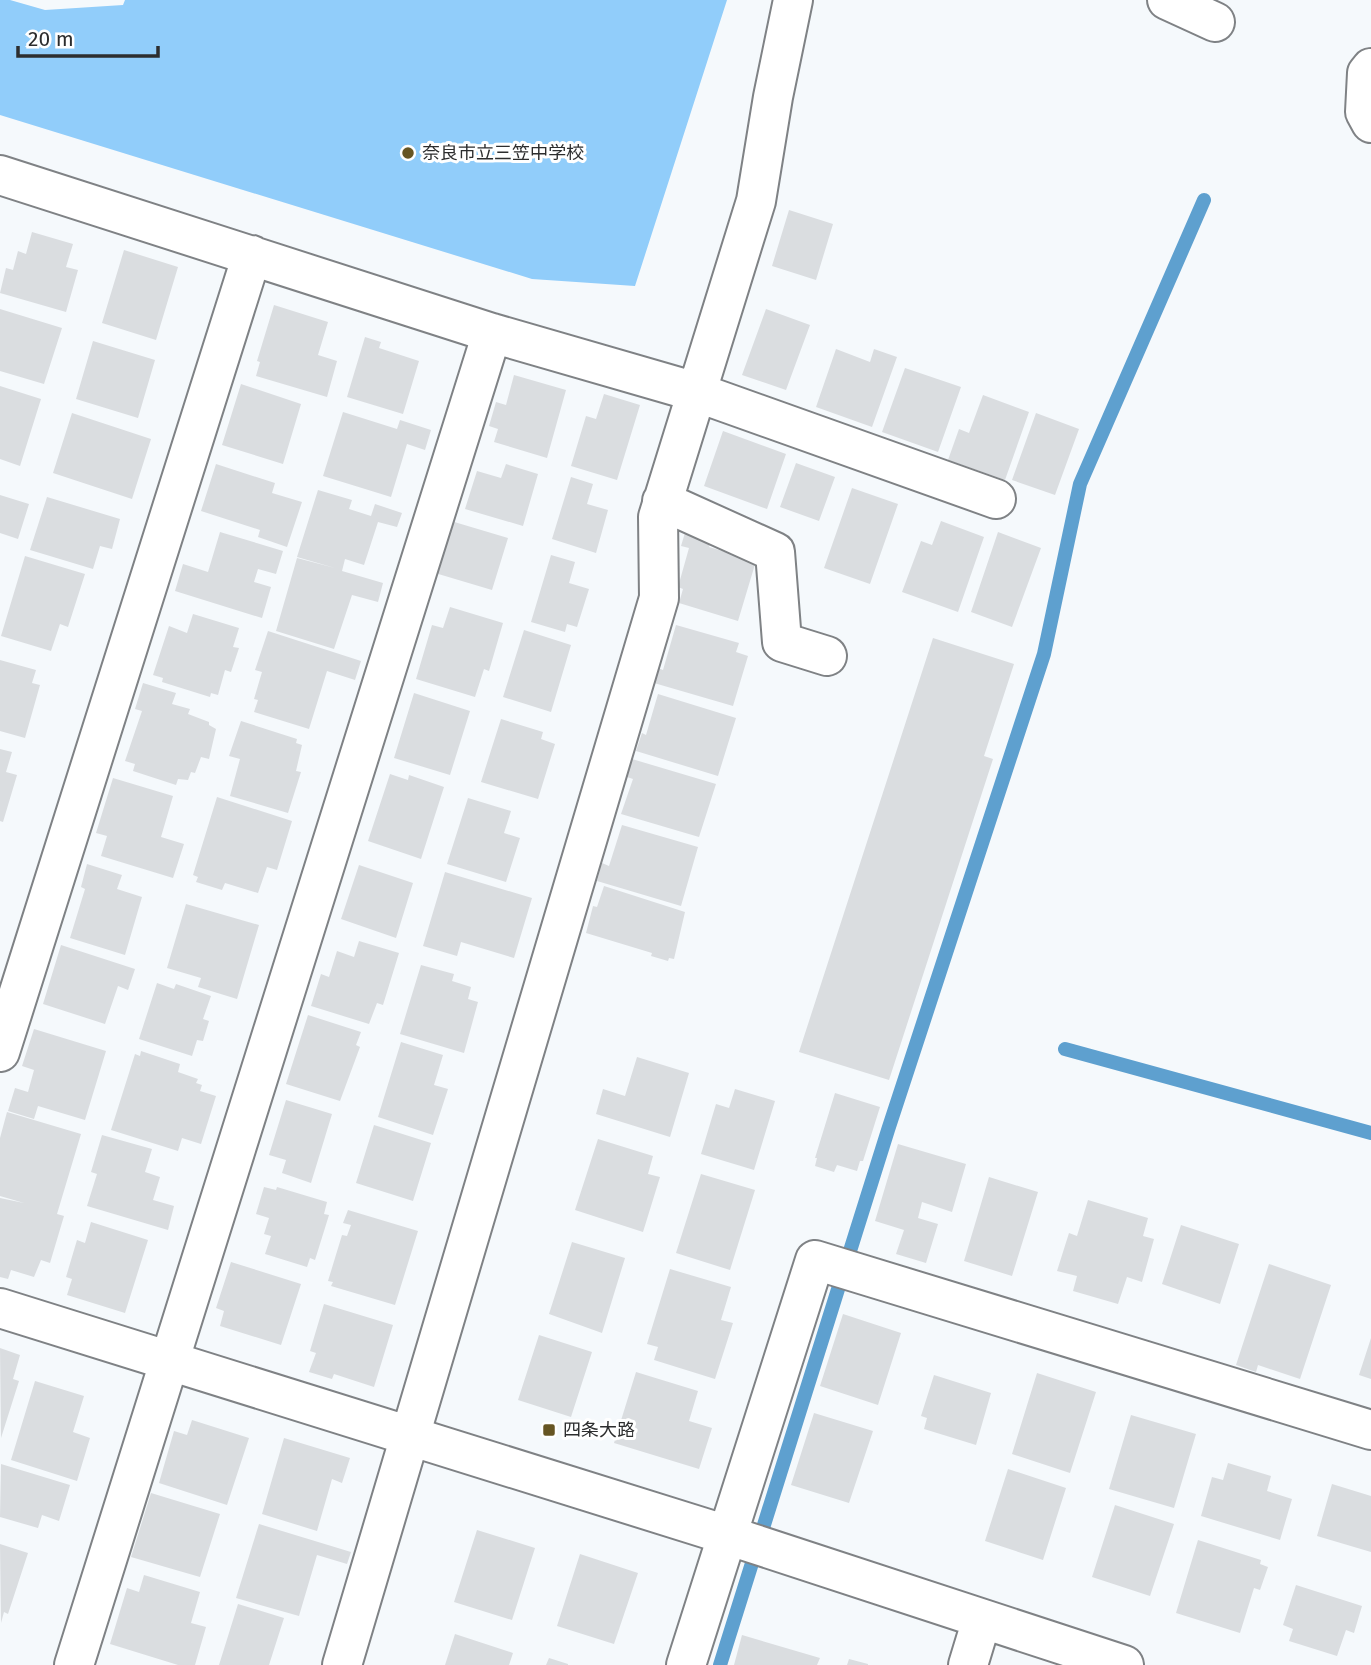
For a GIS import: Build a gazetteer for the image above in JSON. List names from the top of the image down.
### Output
{
  "places": {
    "other": ["奈良市立三笠中学校"],
    "transit": ["四条大路"]
  },
  "scale_bar": "20 m"
}
